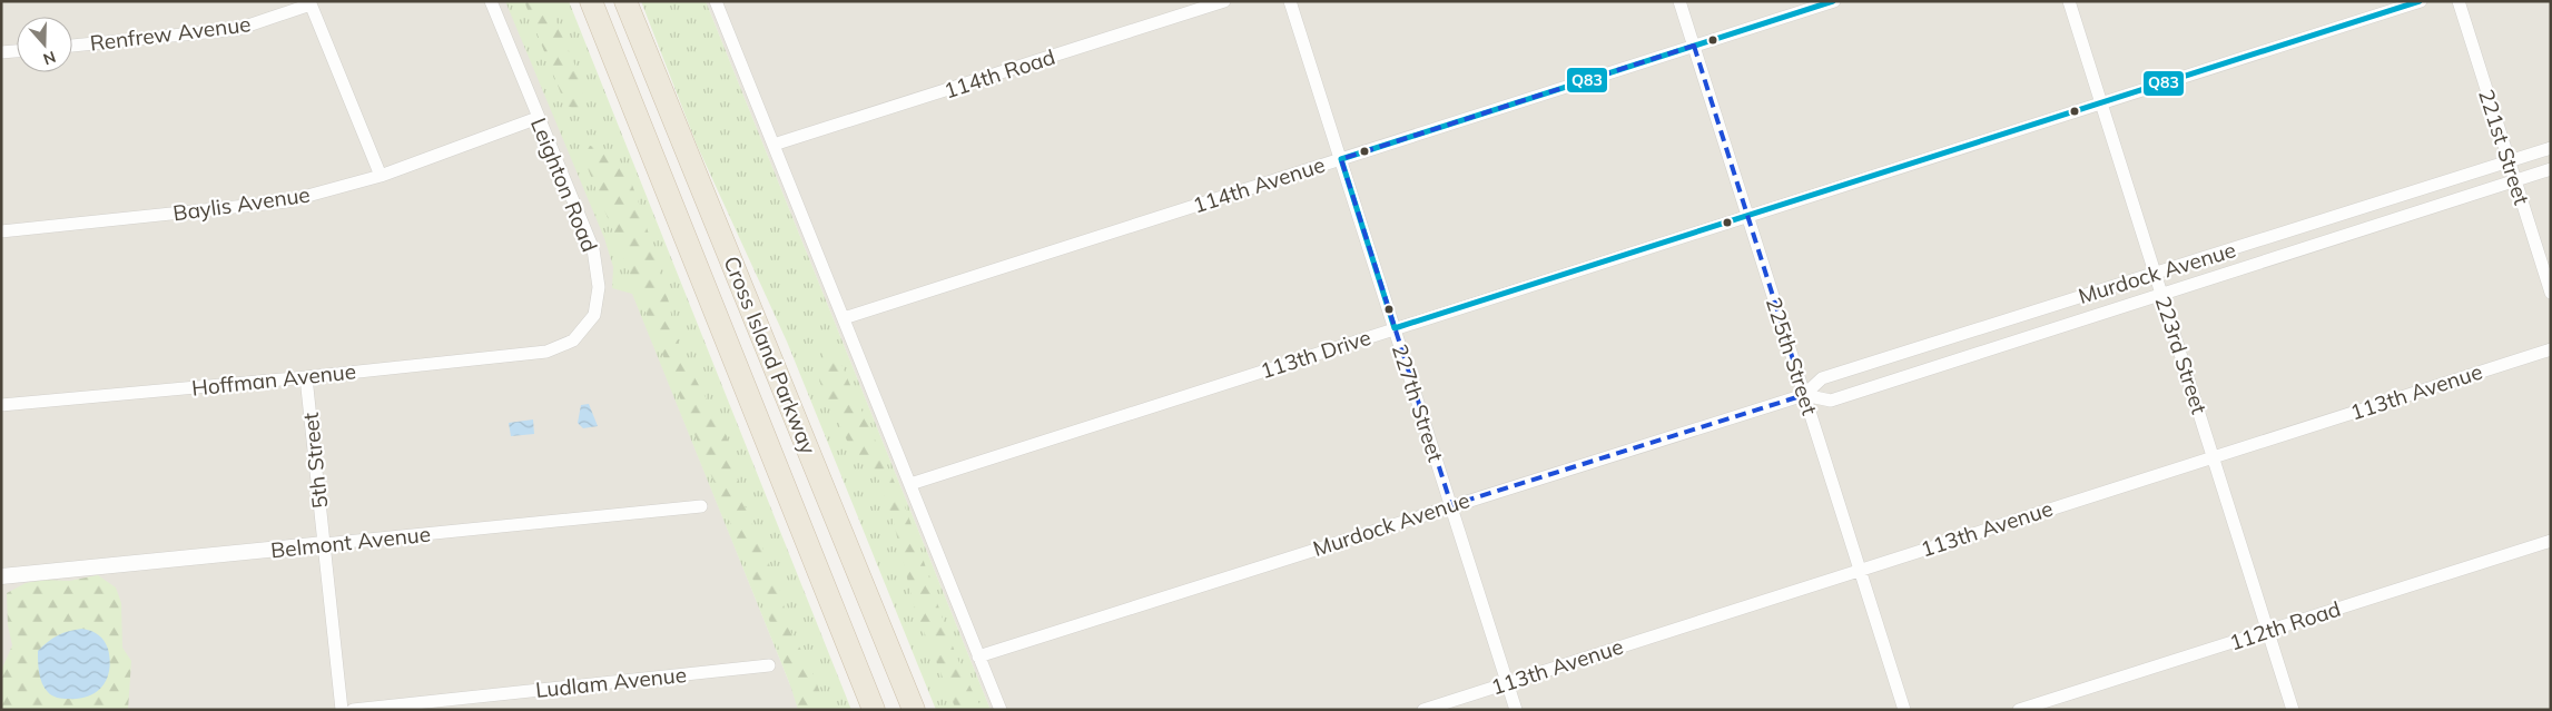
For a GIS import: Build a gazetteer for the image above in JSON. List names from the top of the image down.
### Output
{
  "streets": {
    "highway": ["Cross Island Parkway"],
    "street": [
      "Renfrew Avenue",
      "114th Road",
      "221st Street",
      "Leighton Road",
      "114th Avenue",
      "Baylis Avenue",
      "Murdock Avenue",
      "113th Drive",
      "223rd Street",
      "225th Street",
      "Hoffman Avenue",
      "113th Avenue",
      "227th Street",
      "5th Street",
      "Belmont Avenue",
      "112th Road",
      "Ludlam Avenue"
    ]
  },
  "crossings": [
    ["221st Street", "Murdock Avenue"],
    ["Leighton Road", "Baylis Avenue"],
    ["Leighton Road", "Hoffman Avenue"],
    ["114th Avenue", "225th Street"],
    ["114th Avenue", "227th Street"],
    ["Murdock Avenue", "223rd Street"],
    ["Murdock Avenue", "225th Street"],
    ["Murdock Avenue", "227th Street"],
    ["113th Drive", "223rd Street"],
    ["113th Drive", "225th Street"],
    ["113th Drive", "227th Street"],
    ["223rd Street", "113th Avenue"],
    ["223rd Street", "112th Road"],
    ["225th Street", "113th Avenue"],
    ["Hoffman Avenue", "5th Street"],
    ["113th Avenue", "227th Street"],
    ["5th Street", "Belmont Avenue"]
  ],
  "lines": ["transit line Q83"],
  "north": "bottom"
}
